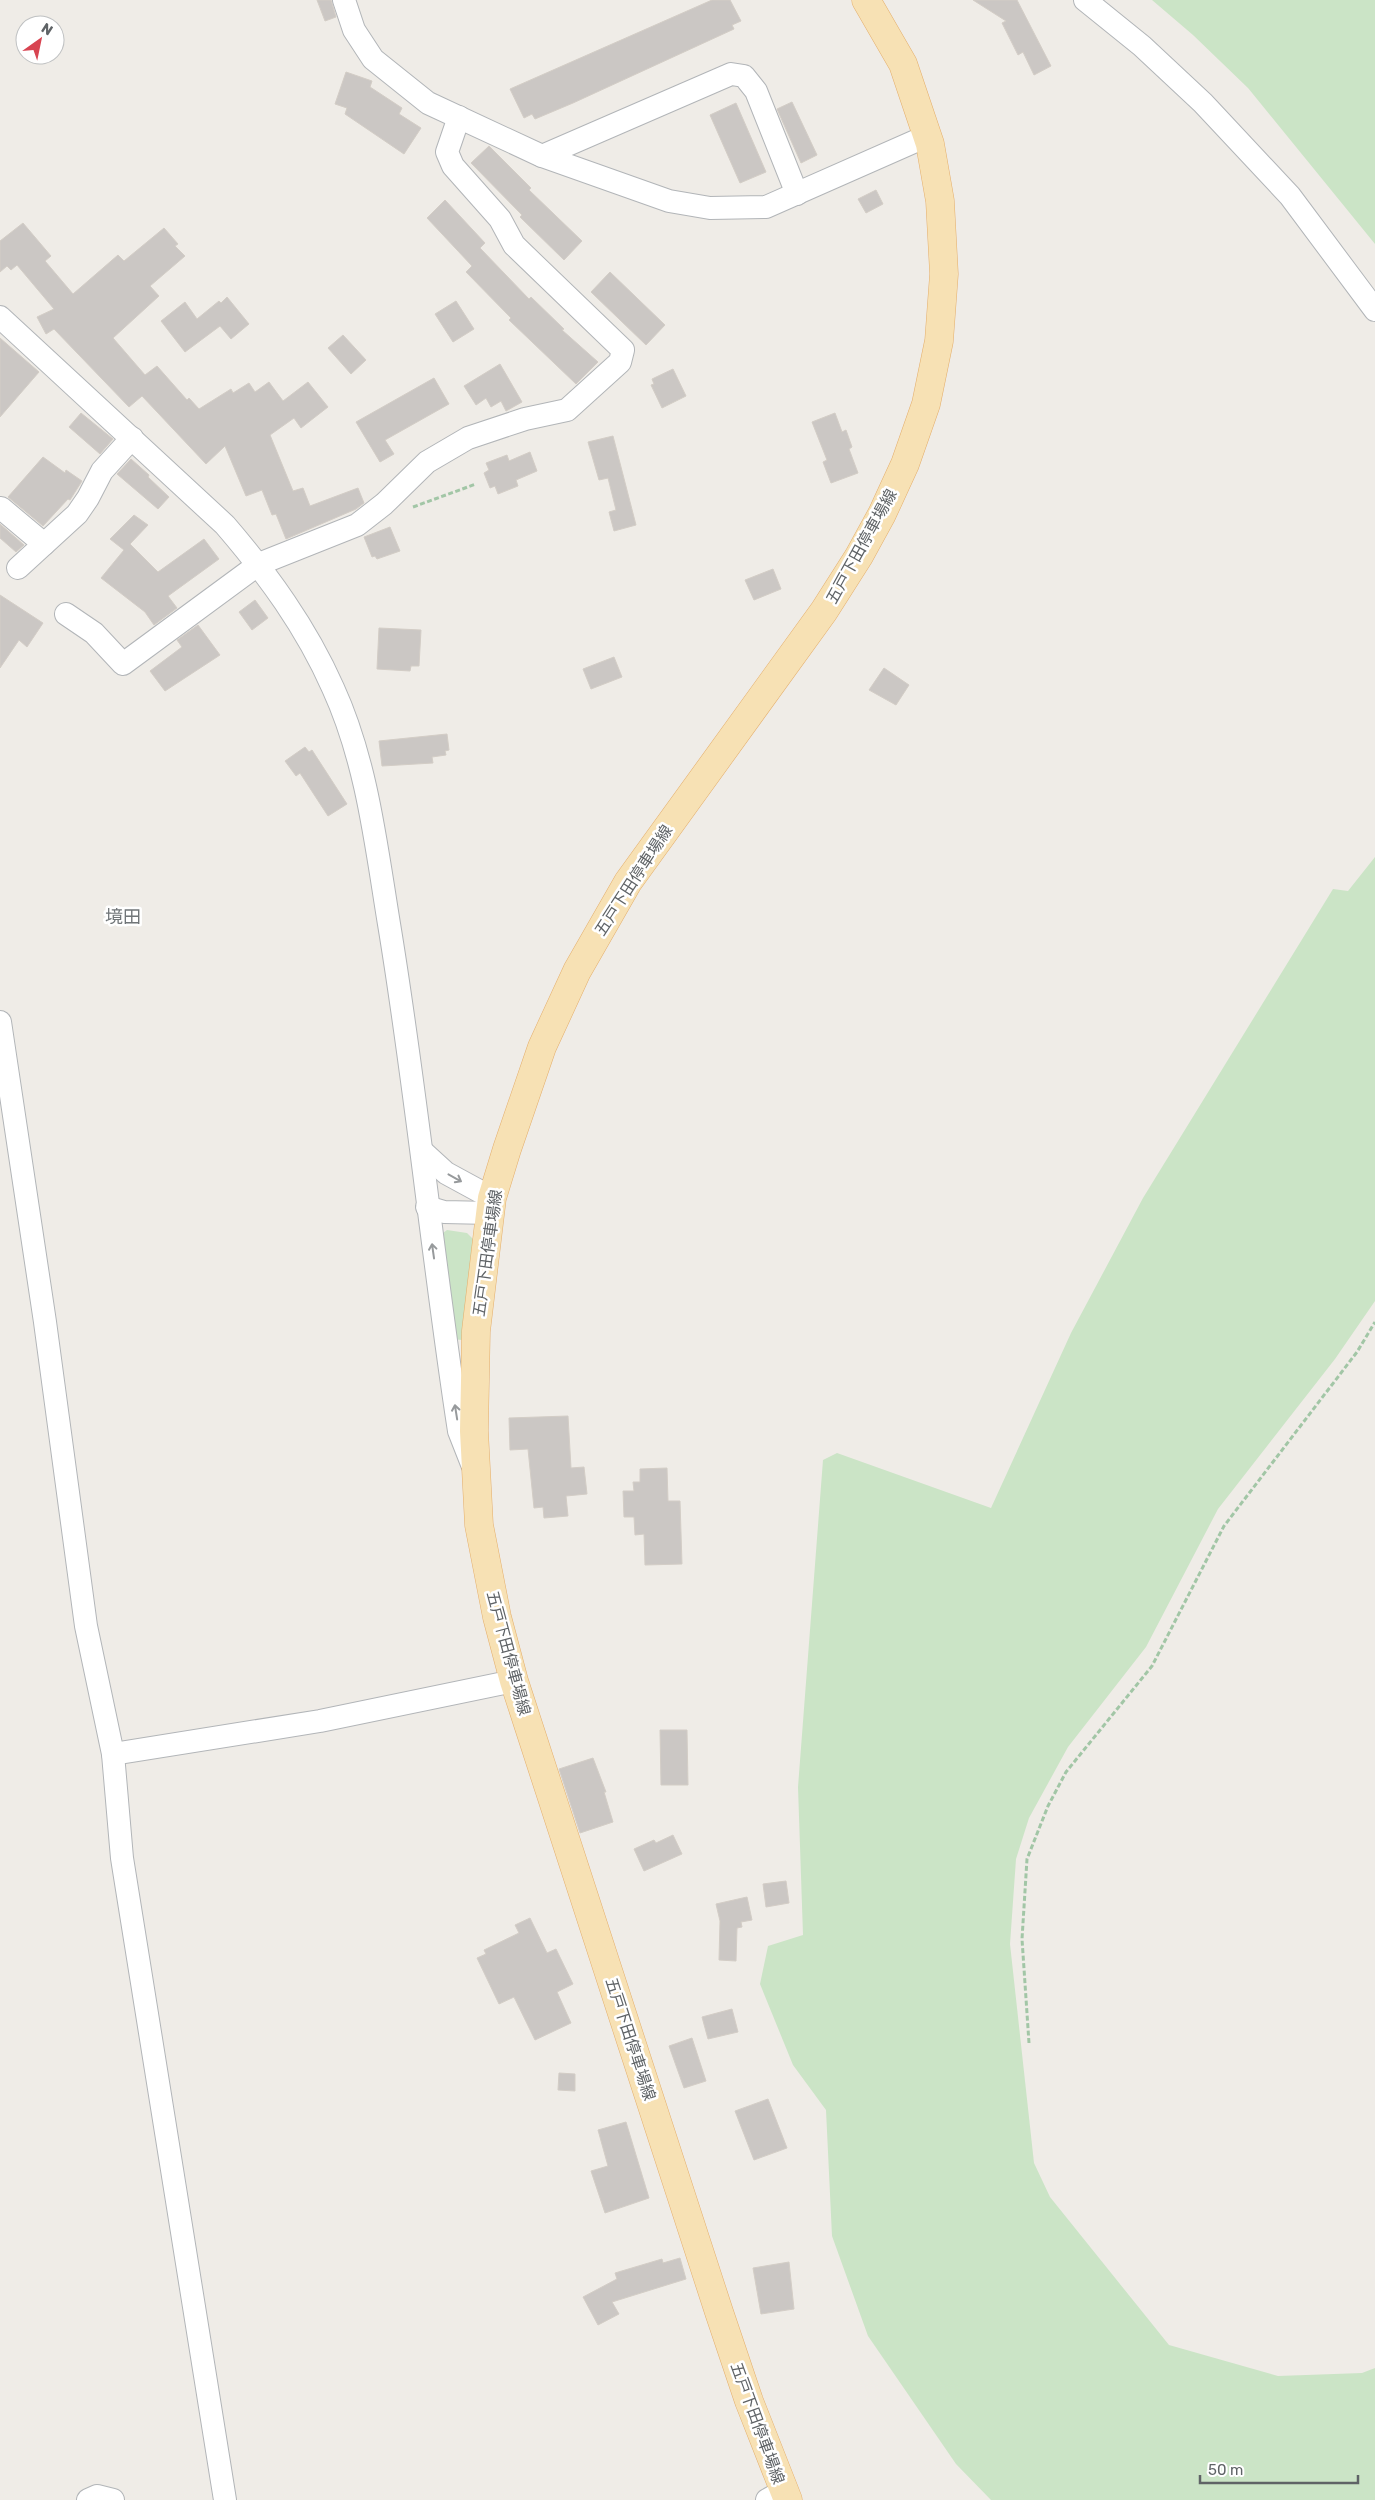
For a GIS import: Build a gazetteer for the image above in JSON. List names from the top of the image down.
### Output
{
  "streets": {
    "main road": ["五戸下田停車場線"]
  },
  "districts": ["境田"],
  "scale_bar": "50 m",
  "north": "top right"
}
